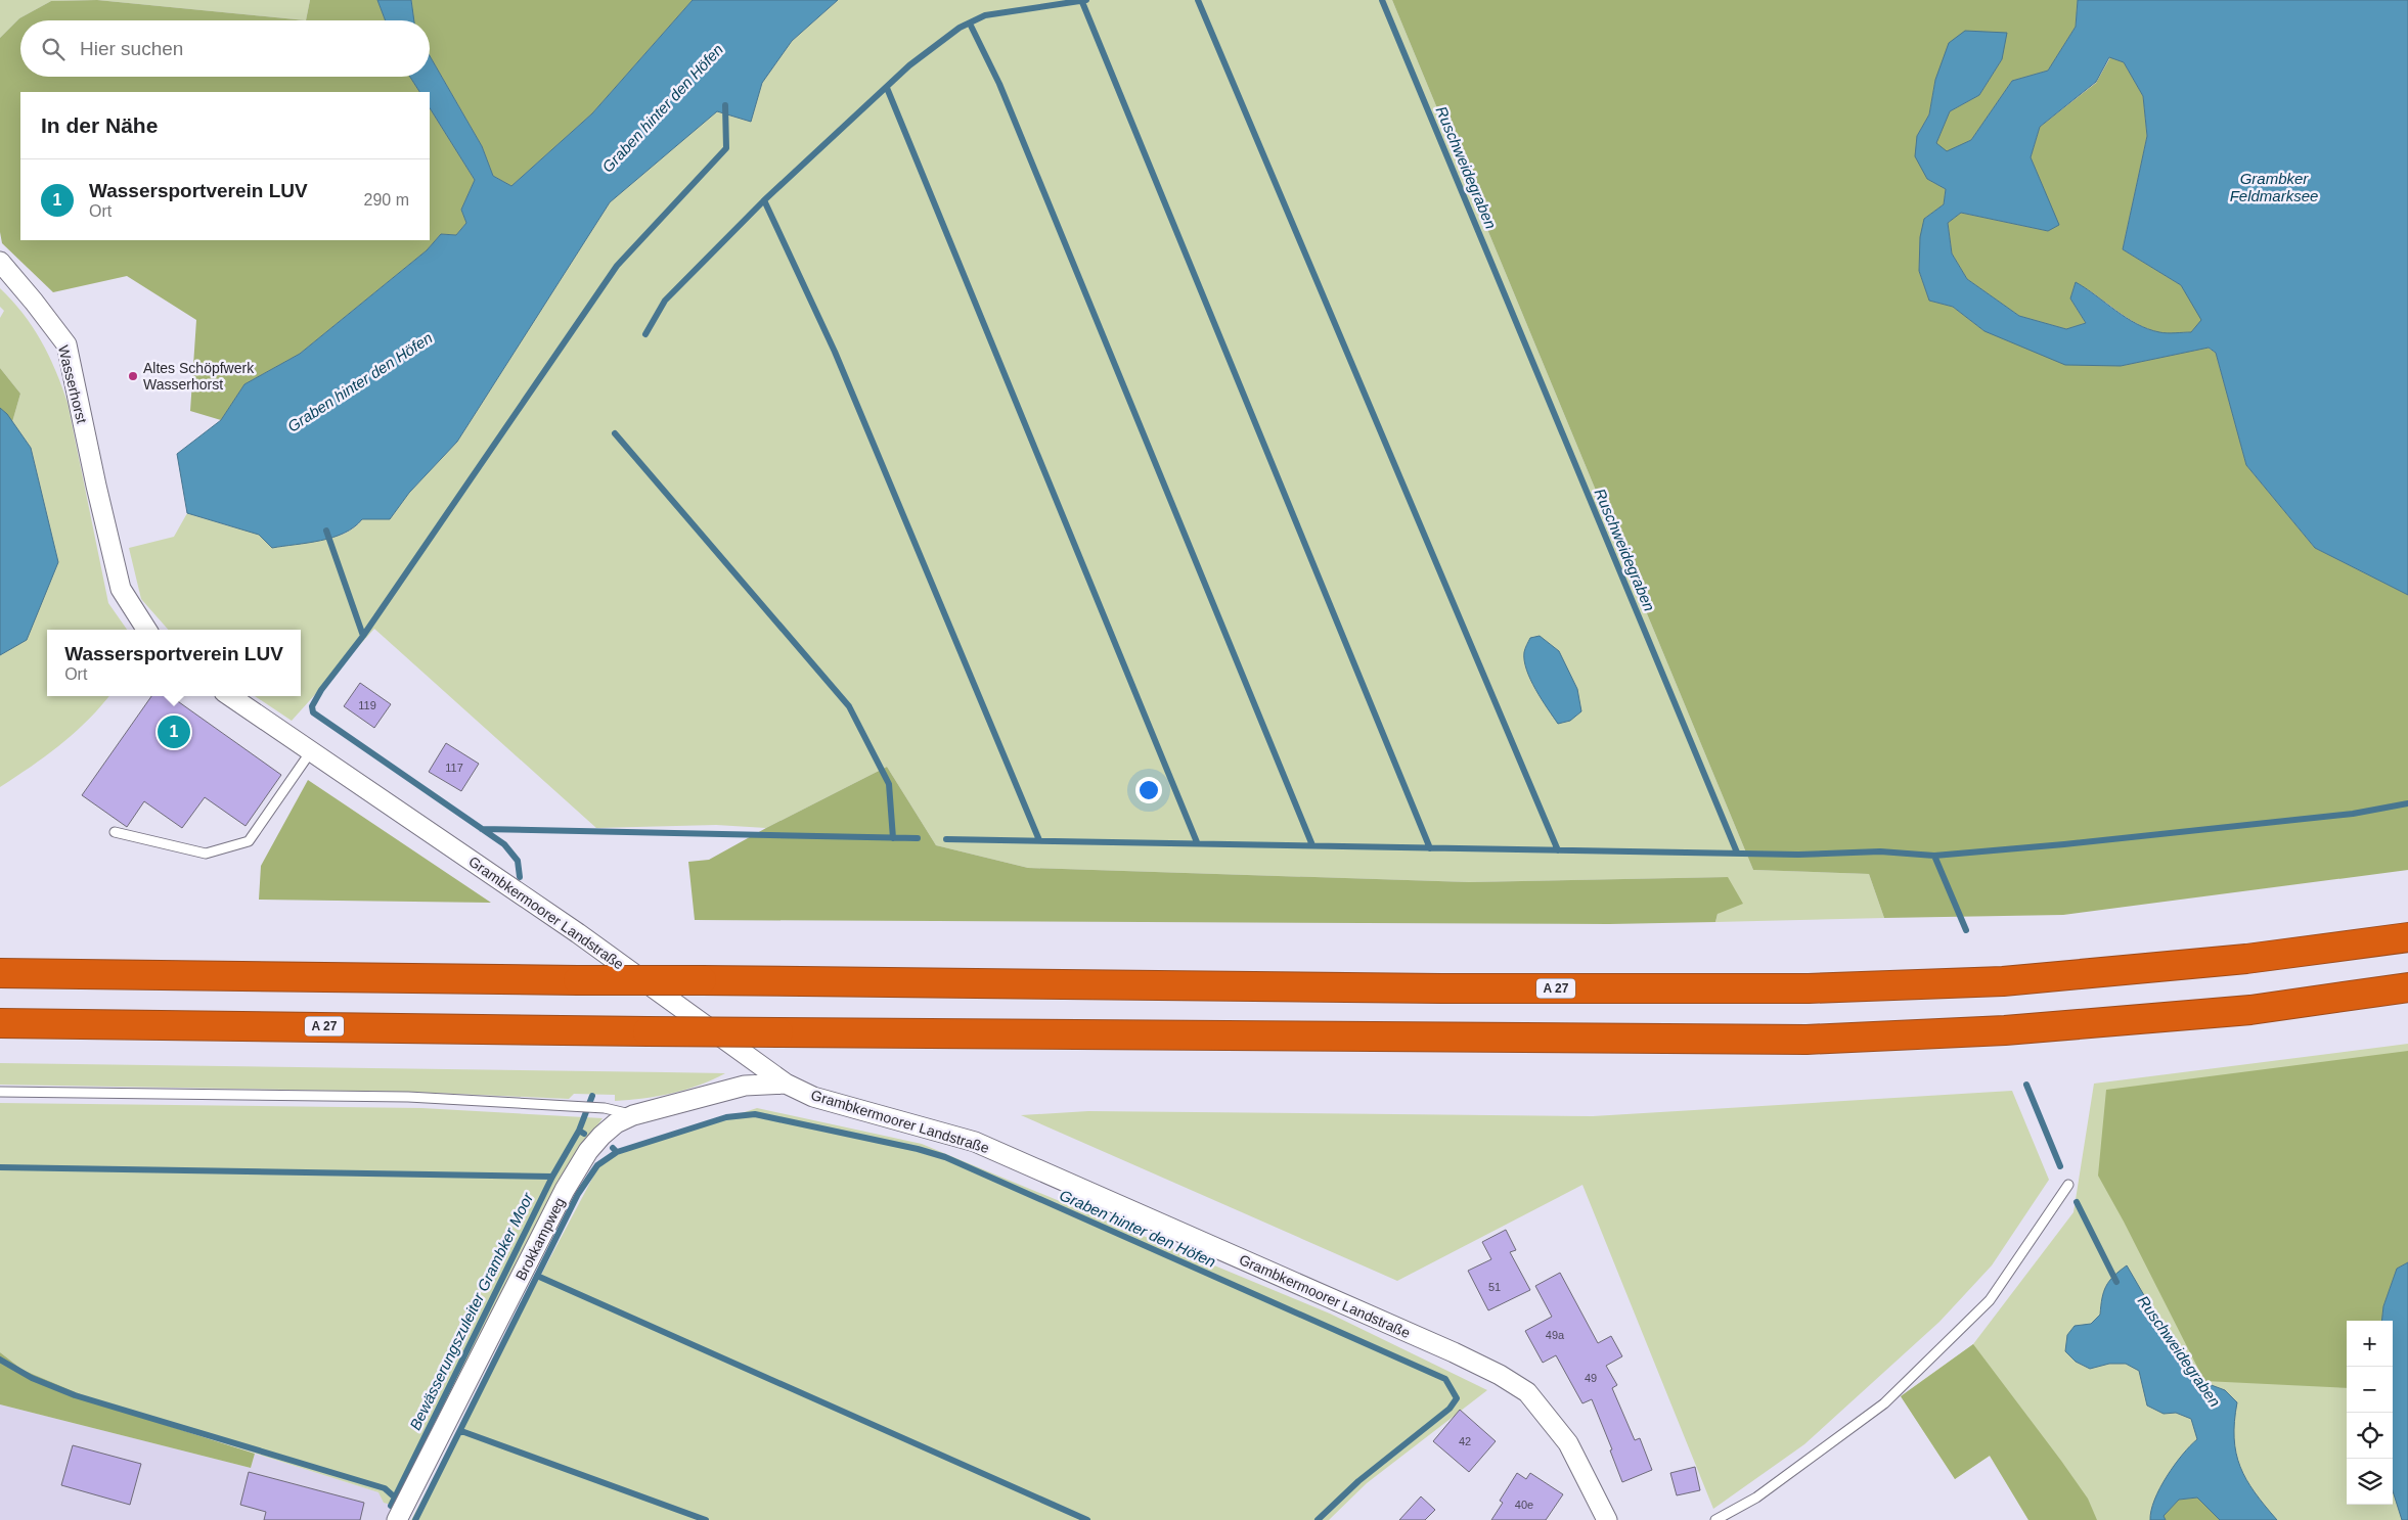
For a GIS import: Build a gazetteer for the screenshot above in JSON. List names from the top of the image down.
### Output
{
  "streets": {
    "highway": ["A 27"],
    "street": ["Wasserhorst", "Grambkermoorer Landstraße", "Brokkampweg"]
  },
  "crossings": [
    ["Grambkermoorer Landstraße", "Brokkampweg"]
  ],
  "water": [
    "Graben hinter den Höfen",
    "Ruschweidegraben",
    "Grambker Feldmarksee",
    "Bewässerungszuleiter Grambker Moor"
  ],
  "places": ["Altes Schöpfwerk Wasserhorst"],
  "house_numbers": [
    "119",
    "117",
    "51",
    "49a",
    "49",
    "42",
    "40e"
  ],
  "page": {
    "search": "Hier suchen",
    "heading": "In der Nähe",
    "list": [
      {
        "mark": "1",
        "name": "Wassersportverein LUV",
        "note": "Ort",
        "value": "290 m"
      }
    ],
    "popup": ["Wassersportverein LUV", "Ort"],
    "pins": "1",
    "map_buttons": ["+", "−"]
  }
}
